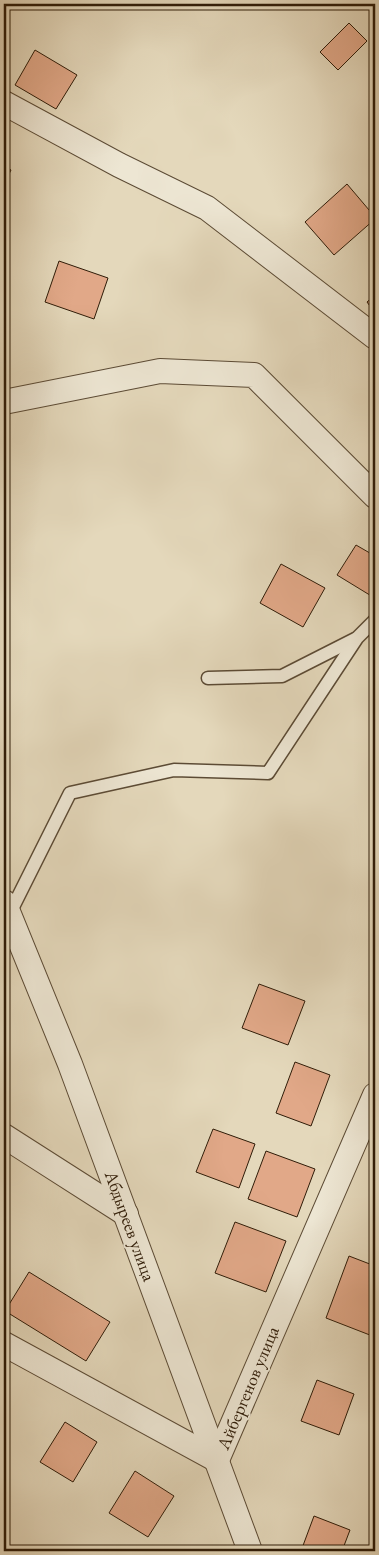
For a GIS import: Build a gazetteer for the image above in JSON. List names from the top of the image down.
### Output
{
  "streets": {
    "street": ["Абдыреев улица", "Айбергенов улица"]
  },
  "crossings": [
    ["Абдыреев улица", "Айбергенов улица"]
  ]
}
